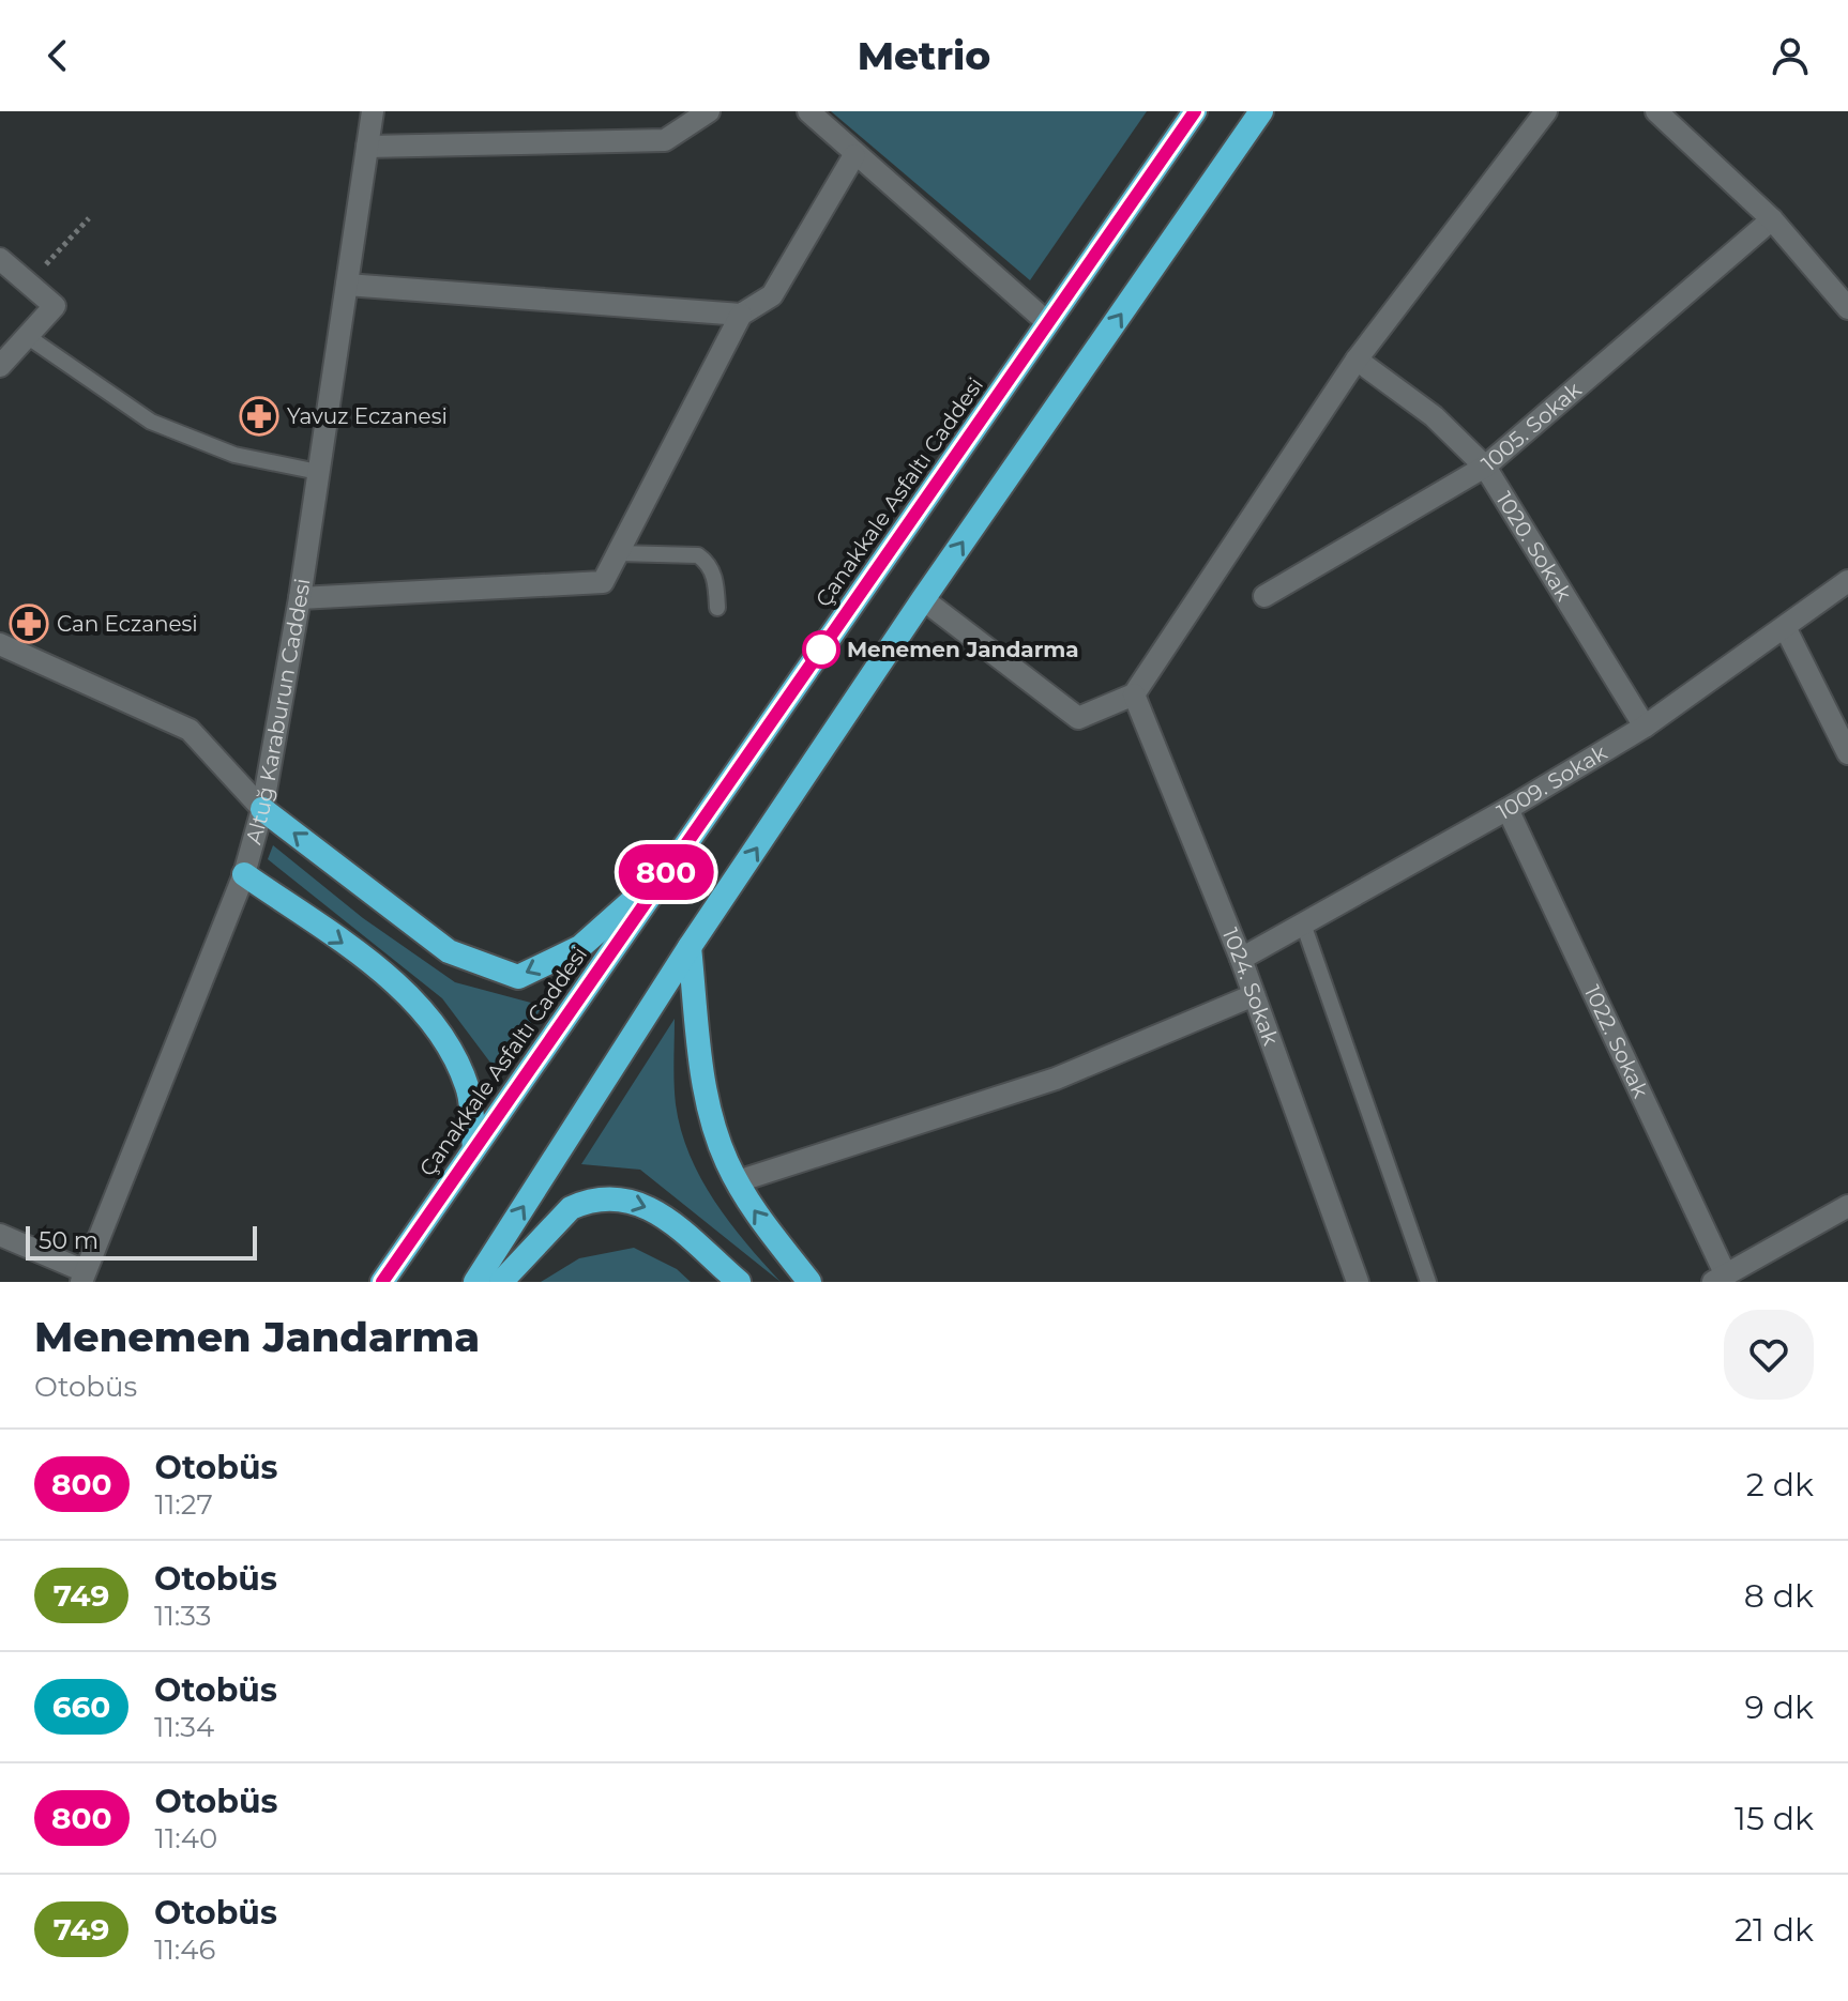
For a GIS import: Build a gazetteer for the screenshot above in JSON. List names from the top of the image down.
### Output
{
  "streets": {
    "highway": ["Çanakkale Asfaltı Caddesi"],
    "street": [
      "1005. Sokak",
      "1020. Sokak",
      "Altuğ Karaburun Caddesi",
      "1009. Sokak",
      "1024. Sokak",
      "1022. Sokak"
    ]
  },
  "crossings": [
    ["1005. Sokak", "1020. Sokak"],
    ["1020. Sokak", "1009. Sokak"],
    ["1009. Sokak", "1024. Sokak"],
    ["1009. Sokak", "1022. Sokak"]
  ],
  "places": {
    "pharmacy": ["Yavuz Eczanesi", "Can Eczanesi"],
    "other": ["Menemen Jandarma"]
  },
  "lines": ["bus line 800"],
  "scale_bar": "50 m",
  "page": {
    "header": "Metrio",
    "on_map": "800",
    "scale": "50 m",
    "heading": ["Menemen Jandarma", "Otobüs"],
    "list": [
      {
        "mark": "800",
        "name": "Otobüs",
        "note": "11:27",
        "value": "2 dk"
      },
      {
        "mark": "749",
        "name": "Otobüs",
        "note": "11:33",
        "value": "8 dk"
      },
      {
        "mark": "660",
        "name": "Otobüs",
        "note": "11:34",
        "value": "9 dk"
      },
      {
        "mark": "800",
        "name": "Otobüs",
        "note": "11:40",
        "value": "15 dk"
      },
      {
        "mark": "749",
        "name": "Otobüs",
        "note": "11:46",
        "value": "21 dk"
      }
    ]
  }
}
